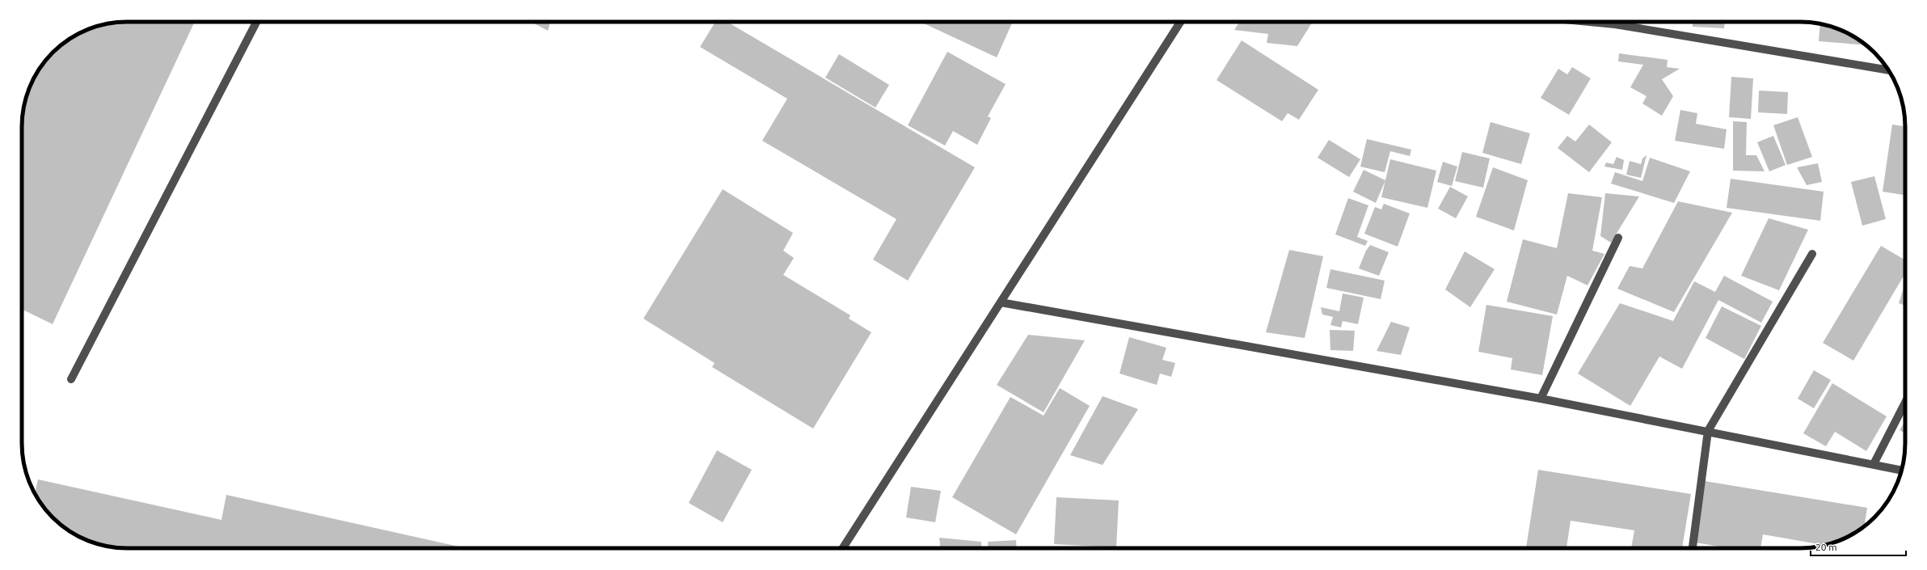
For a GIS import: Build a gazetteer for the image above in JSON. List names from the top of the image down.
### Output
{
  "scale_bar": "20 m"
}
